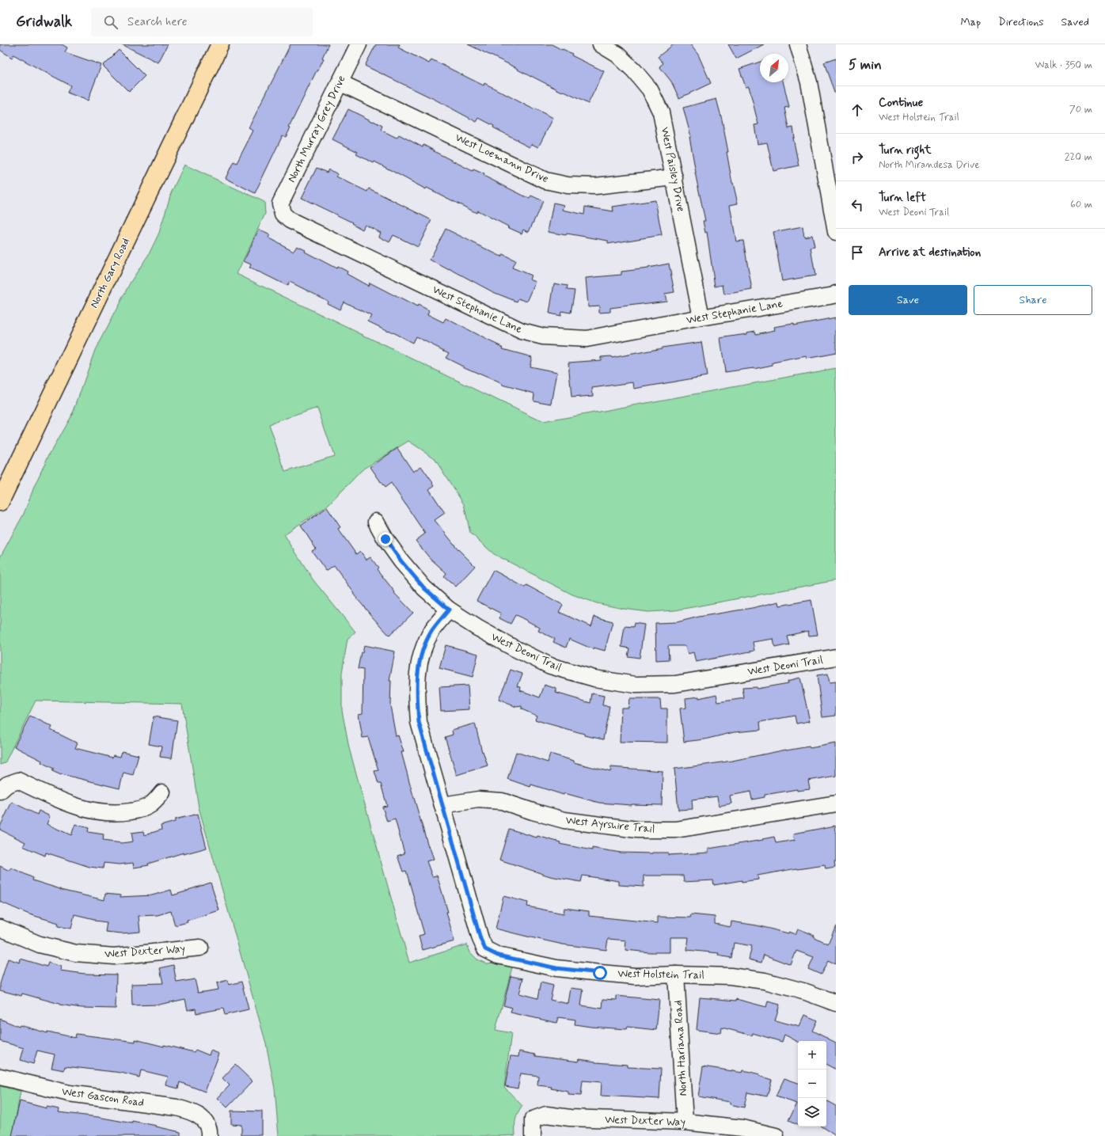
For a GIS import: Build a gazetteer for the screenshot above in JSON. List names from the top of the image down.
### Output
{
  "streets": {
    "main road": ["North Gary Road"],
    "street": [
      "North Murray Grey Drive",
      "West Loemann Drive",
      "West Paisley Drive",
      "West Stephanie Lane",
      "West Deoni Trail",
      "West Ayrshire Trail",
      "West Dexter Way",
      "West Holstein Trail",
      "North Hariana Road",
      "West Gascon Road"
    ]
  },
  "crossings": [
    ["North Murray Grey Drive", "West Loemann Drive"],
    ["North Murray Grey Drive", "West Stephanie Lane"],
    ["West Loemann Drive", "West Paisley Drive"],
    ["West Paisley Drive", "West Stephanie Lane"],
    ["West Ayrshire Trail", "West Holstein Trail"],
    ["West Dexter Way", "North Hariana Road"],
    ["West Holstein Trail", "North Hariana Road"]
  ],
  "north": "top right",
  "page": {
    "header": "Gridwalk",
    "search": "Search here",
    "nav": ["Map", "Directions", "Saved"],
    "heading": ["5 min", "Walk · 350 m"],
    "list": [
      ["Continue", "West Holstein Trail", "70 m"],
      ["Turn right", "North Mirandesa Drive", "220 m"],
      ["Turn left", "West Deoni Trail", "60 m"],
      "Arrive at destination"
    ],
    "buttons": ["Save", "Share"],
    "map_buttons": ["+", "−"]
  }
}
